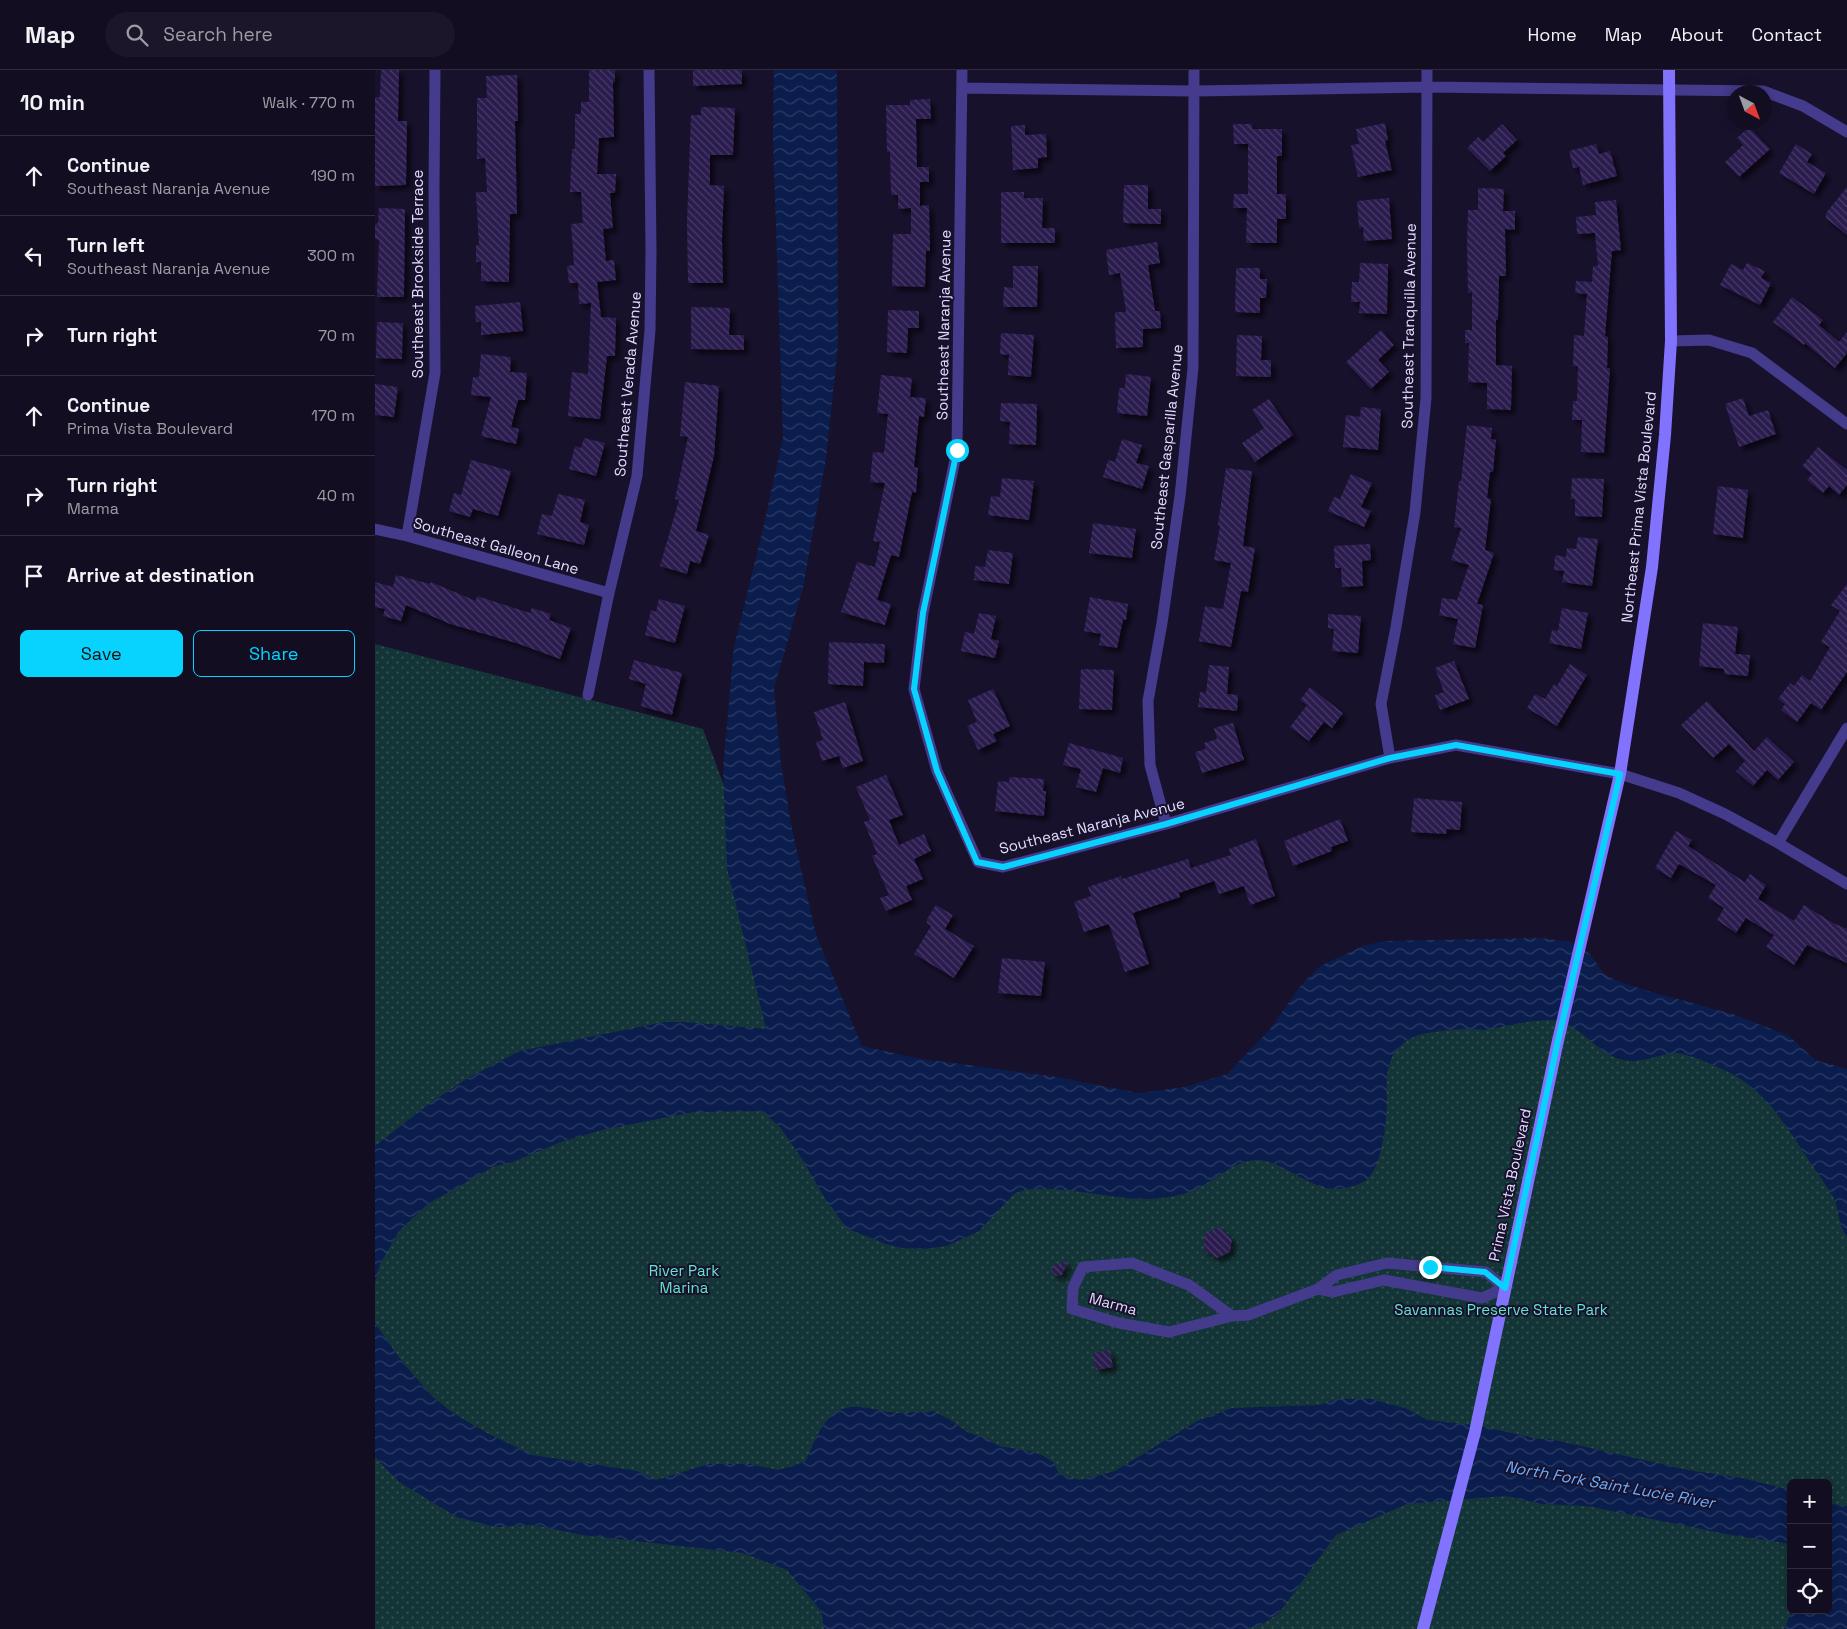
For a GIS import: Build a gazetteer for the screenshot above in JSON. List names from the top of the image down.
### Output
{
  "streets": {
    "main road": ["Northeast Prima Vista Boulevard", "Prima Vista Boulevard"],
    "street": [
      "Southeast Brookside Terrace",
      "Southeast Naranja Avenue",
      "Southeast Tranquilla Avenue",
      "Southeast Verada Avenue",
      "Southeast Gasparilla Avenue",
      "Southeast Galleon Lane",
      "Marma"
    ]
  },
  "crossings": [
    ["Southeast Brookside Terrace", "Southeast Galleon Lane"],
    ["Southeast Naranja Avenue", "Southeast Tranquilla Avenue"],
    ["Southeast Naranja Avenue", "Southeast Gasparilla Avenue"],
    ["Southeast Naranja Avenue", "Northeast Prima Vista Boulevard"],
    ["Southeast Verada Avenue", "Southeast Galleon Lane"],
    ["Northeast Prima Vista Boulevard", "Prima Vista Boulevard"],
    ["Prima Vista Boulevard", "Marma"]
  ],
  "water": ["North Fork Saint Lucie River"],
  "parks": ["River Park Marina", "Savannas Preserve State Park"],
  "north": "bottom right",
  "page": {
    "header": "Map",
    "search": "Search here",
    "nav": [
      "Home",
      "Map",
      "About",
      "Contact"
    ],
    "heading": ["10 min", "Walk · 770 m"],
    "list": [
      ["Continue", "Southeast Naranja Avenue", "190 m"],
      ["Turn left", "Southeast Naranja Avenue", "300 m"],
      ["Turn right", "70 m"],
      ["Continue", "Prima Vista Boulevard", "170 m"],
      ["Turn right", "Marma", "40 m"],
      "Arrive at destination"
    ],
    "buttons": ["Save", "Share"],
    "map_buttons": ["+", "−"]
  }
}
